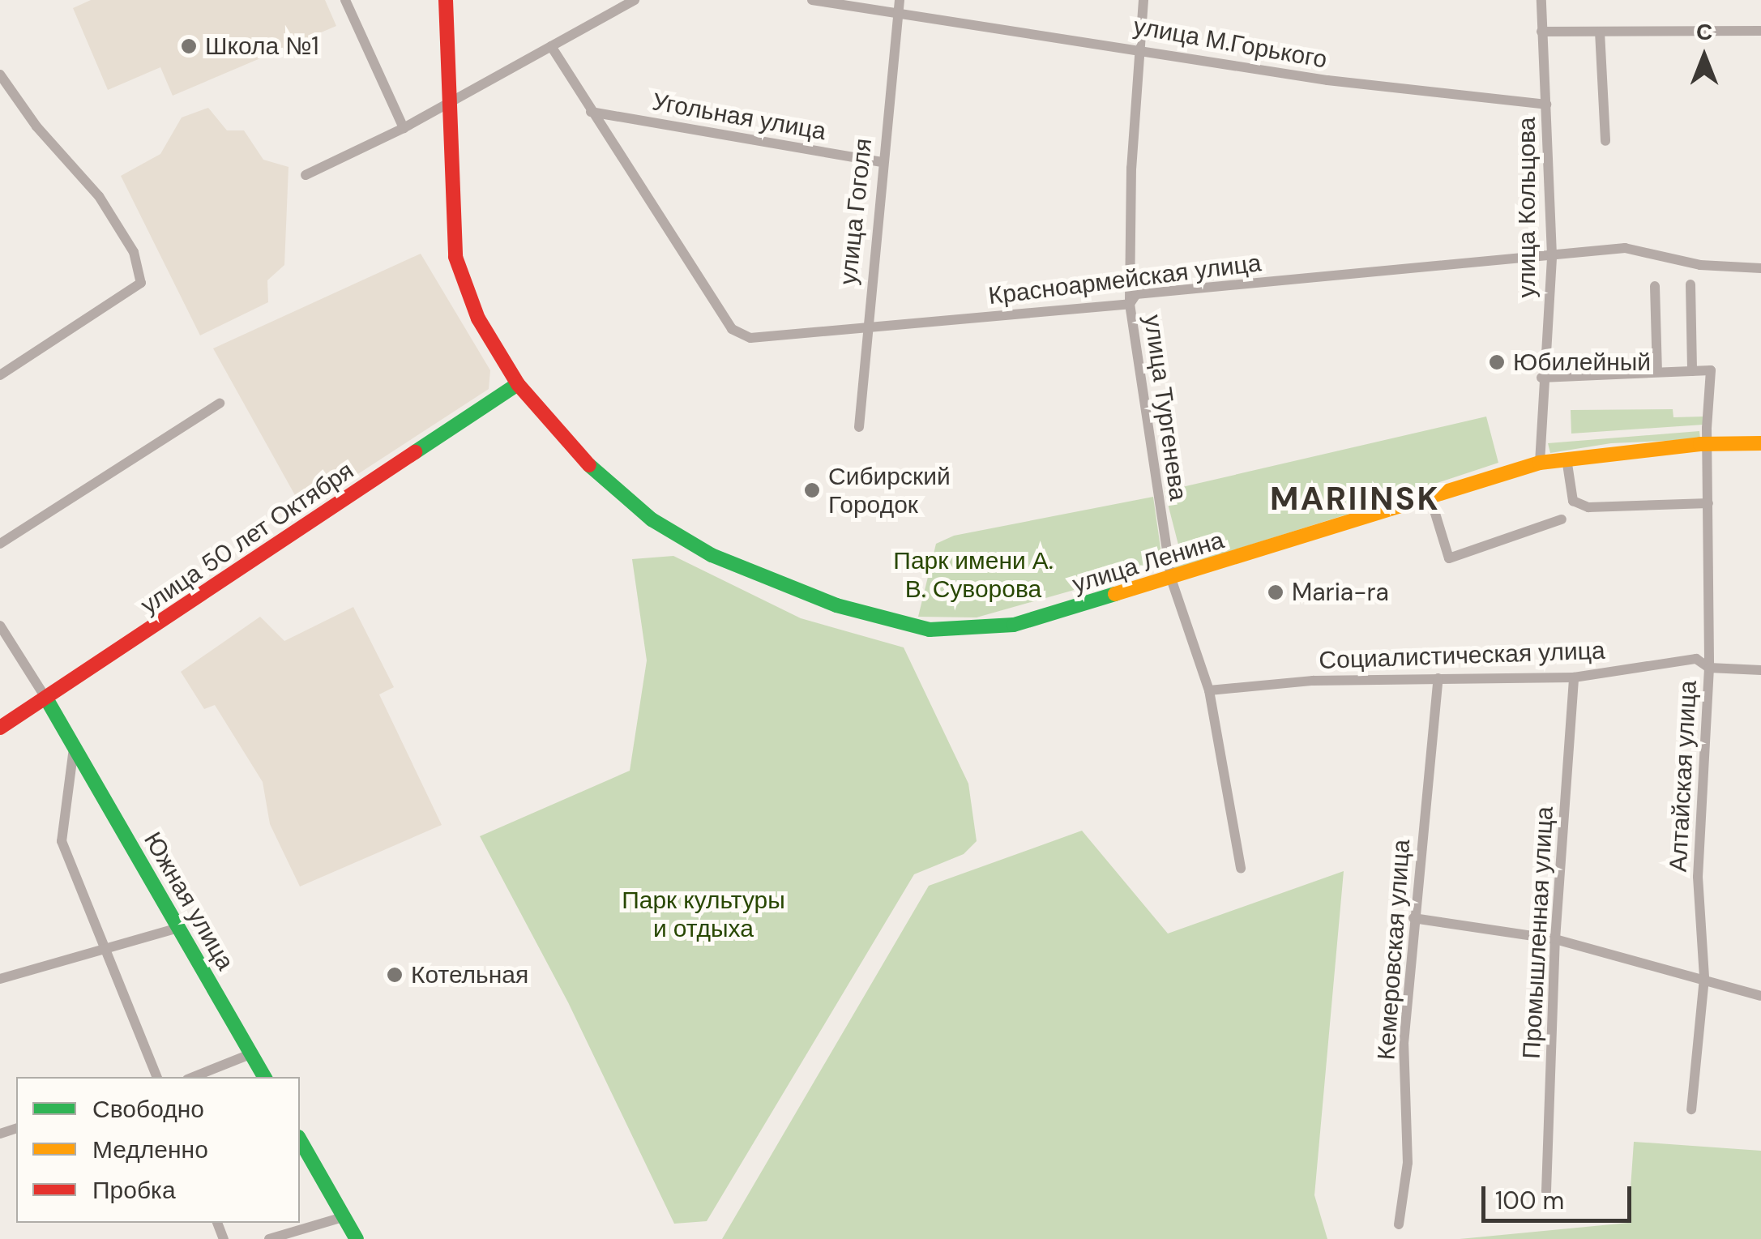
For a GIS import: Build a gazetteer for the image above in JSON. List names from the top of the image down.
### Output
{
  "streets": {
    "main road": ["улица 50 лет Октября", "улица Ленина", "Южная улица"],
    "street": [
      "улица М.Горького",
      "Угольная улица",
      "улица Кольцова",
      "улица Гоголя",
      "Красноармейская улица",
      "улица Тургенева",
      "Социалистическая улица",
      "Алтайская улица",
      "Промышленная улица",
      "Кемеровская улица"
    ]
  },
  "crossings": [
    ["улица М.Горького", "улица Кольцова"],
    ["улица М.Горького", "улица Гоголя"],
    ["улица М.Горького", "улица Тургенева"],
    ["Угольная улица", "улица Гоголя"],
    ["Угольная улица", "Красноармейская улица"],
    ["улица Кольцова", "Красноармейская улица"],
    ["улица Кольцова", "улица Ленина"],
    ["улица Гоголя", "Красноармейская улица"],
    ["Красноармейская улица", "улица Тургенева"],
    ["улица Тургенева", "улица Ленина"],
    ["улица Тургенева", "Социалистическая улица"],
    ["улица 50 лет Октября", "улица Ленина"],
    ["улица 50 лет Октября", "Южная улица"],
    ["улица Ленина", "Алтайская улица"],
    ["Социалистическая улица", "Алтайская улица"],
    ["Социалистическая улица", "Промышленная улица"],
    ["Социалистическая улица", "Кемеровская улица"]
  ],
  "districts": ["MARIINSK"],
  "parks": ["Парк имени А. В. Суворова", "Парк культуры и отдыха"],
  "places": [
    "Школа №1",
    "Юбилейный",
    "Сибирский Городок",
    "Maria-ra",
    "Котельная"
  ],
  "legend": ["Свободно", "Медленно", "Пробка"],
  "scale_bar": "100 m",
  "north": "top"
}
